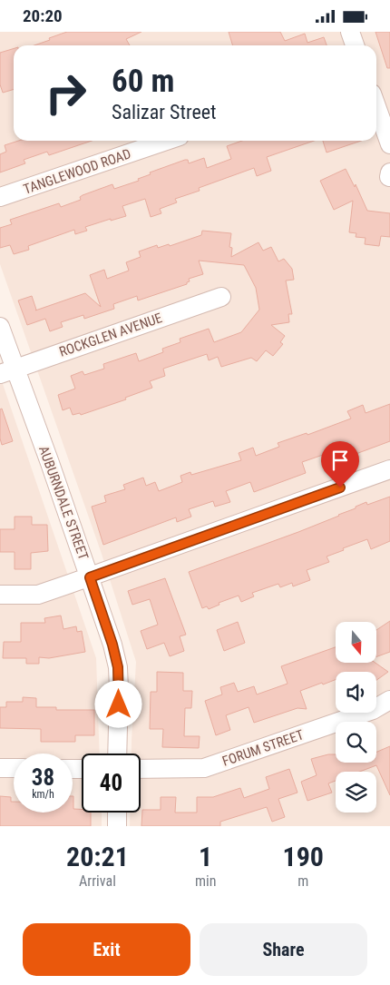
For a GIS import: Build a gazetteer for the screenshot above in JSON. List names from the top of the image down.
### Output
{
  "streets": {
    "street": [
      "TANGLEWOOD ROAD",
      "ROCKGLEN AVENUE",
      "AUBURNDALE STREET",
      "FORUM STREET"
    ]
  },
  "crossings": [
    ["ROCKGLEN AVENUE", "AUBURNDALE STREET"]
  ],
  "north": "bottom",
  "page": {
    "status": "20:20",
    "turn": ["60 m", "Salizar Street"],
    "speed": "38 km/h",
    "limit": "40",
    "eta": [
      "20:21",
      "Arrival",
      "1",
      "min",
      "190",
      "m"
    ],
    "buttons": ["Exit", "Share"]
  }
}
